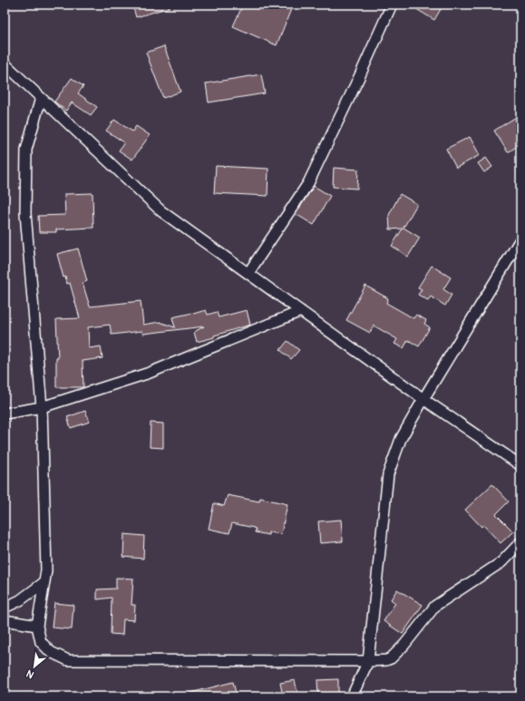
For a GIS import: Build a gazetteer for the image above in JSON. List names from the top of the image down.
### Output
{
  "north": "bottom left"
}
